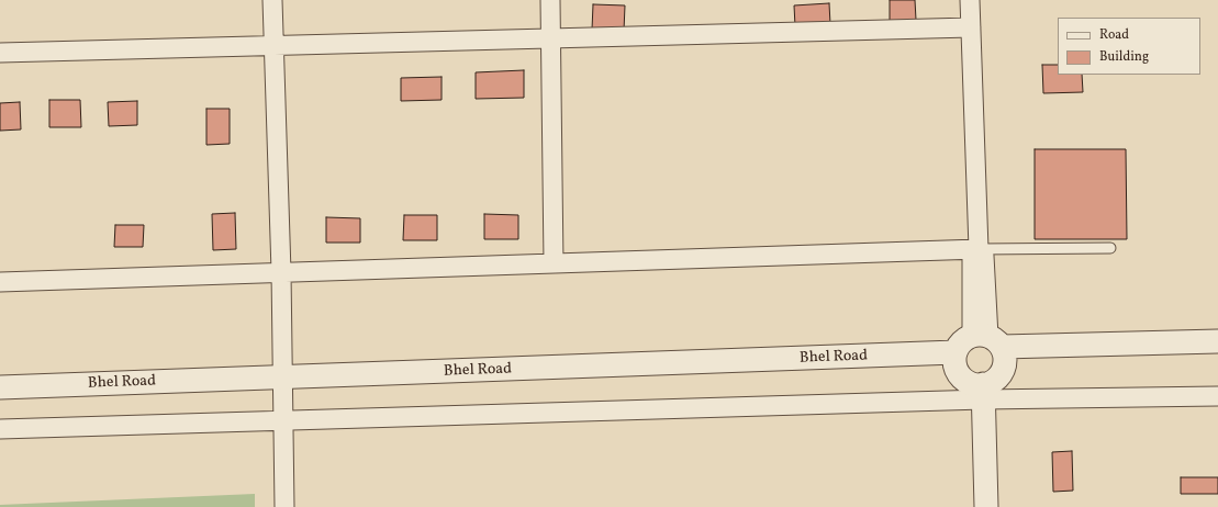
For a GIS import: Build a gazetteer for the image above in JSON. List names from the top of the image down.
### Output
{
  "streets": {
    "street": ["Bhel Road"]
  },
  "legend": ["Road", "Building"]
}
